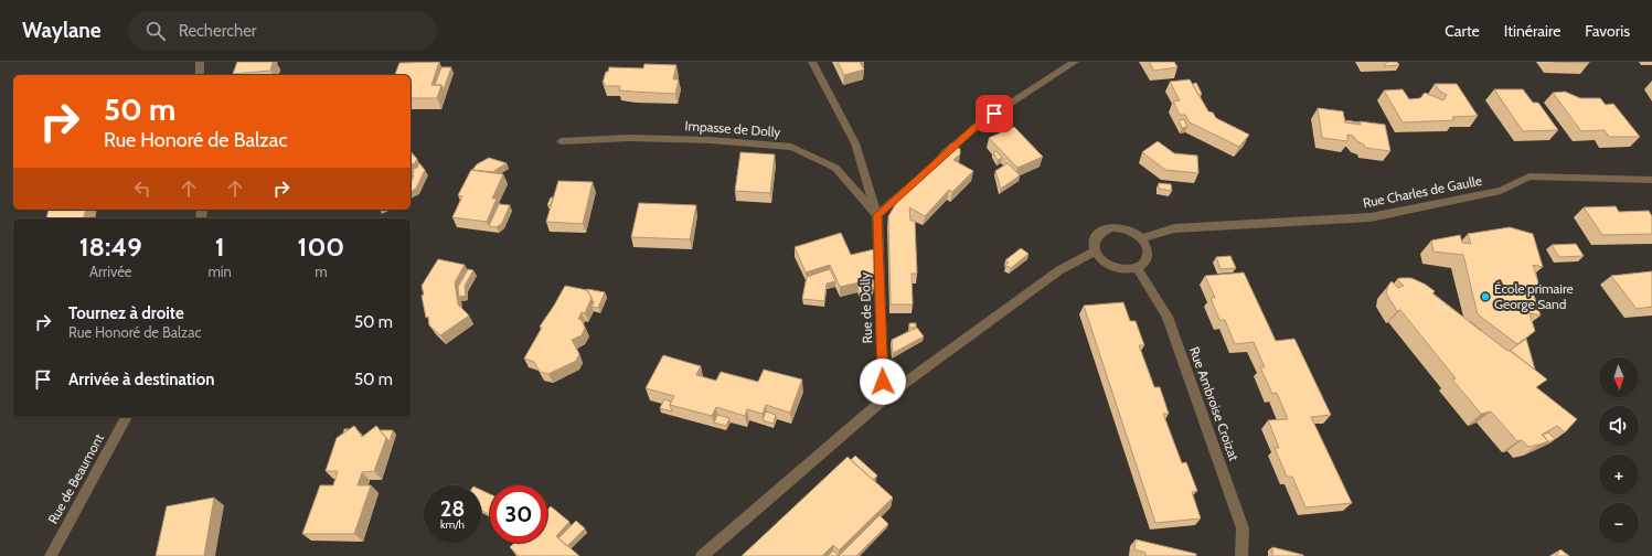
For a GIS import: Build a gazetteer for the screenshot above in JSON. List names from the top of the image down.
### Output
{
  "streets": {
    "street": [
      "Impasse de Dolly",
      "Rue Charles de Gaulle",
      "Rue de Dolly",
      "Rue Ambroise Croizat",
      "Rue de Beaumont"
    ]
  },
  "crossings": [
    ["Impasse de Dolly", "Rue de Dolly"],
    ["Rue Charles de Gaulle", "Rue Ambroise Croizat"]
  ],
  "places": ["École primaire George Sand"],
  "north": "bottom",
  "page": {
    "header": "Waylane",
    "search": "Rechercher",
    "nav": ["Carte", "Itinéraire", "Favoris"],
    "turn": ["50 m", "Rue Honoré de Balzac"],
    "eta": [
      "18:49",
      "Arrivée",
      "1",
      "min",
      "100",
      "m"
    ],
    "list": [
      {
        "name": "Tournez à droite",
        "note": "Rue Honoré de Balzac",
        "value": "50 m"
      },
      {
        "name": "Arrivée à destination",
        "value": "50 m"
      }
    ],
    "map_buttons": ["+", "−"],
    "speed": "28 km/h",
    "limit": "30"
  }
}
